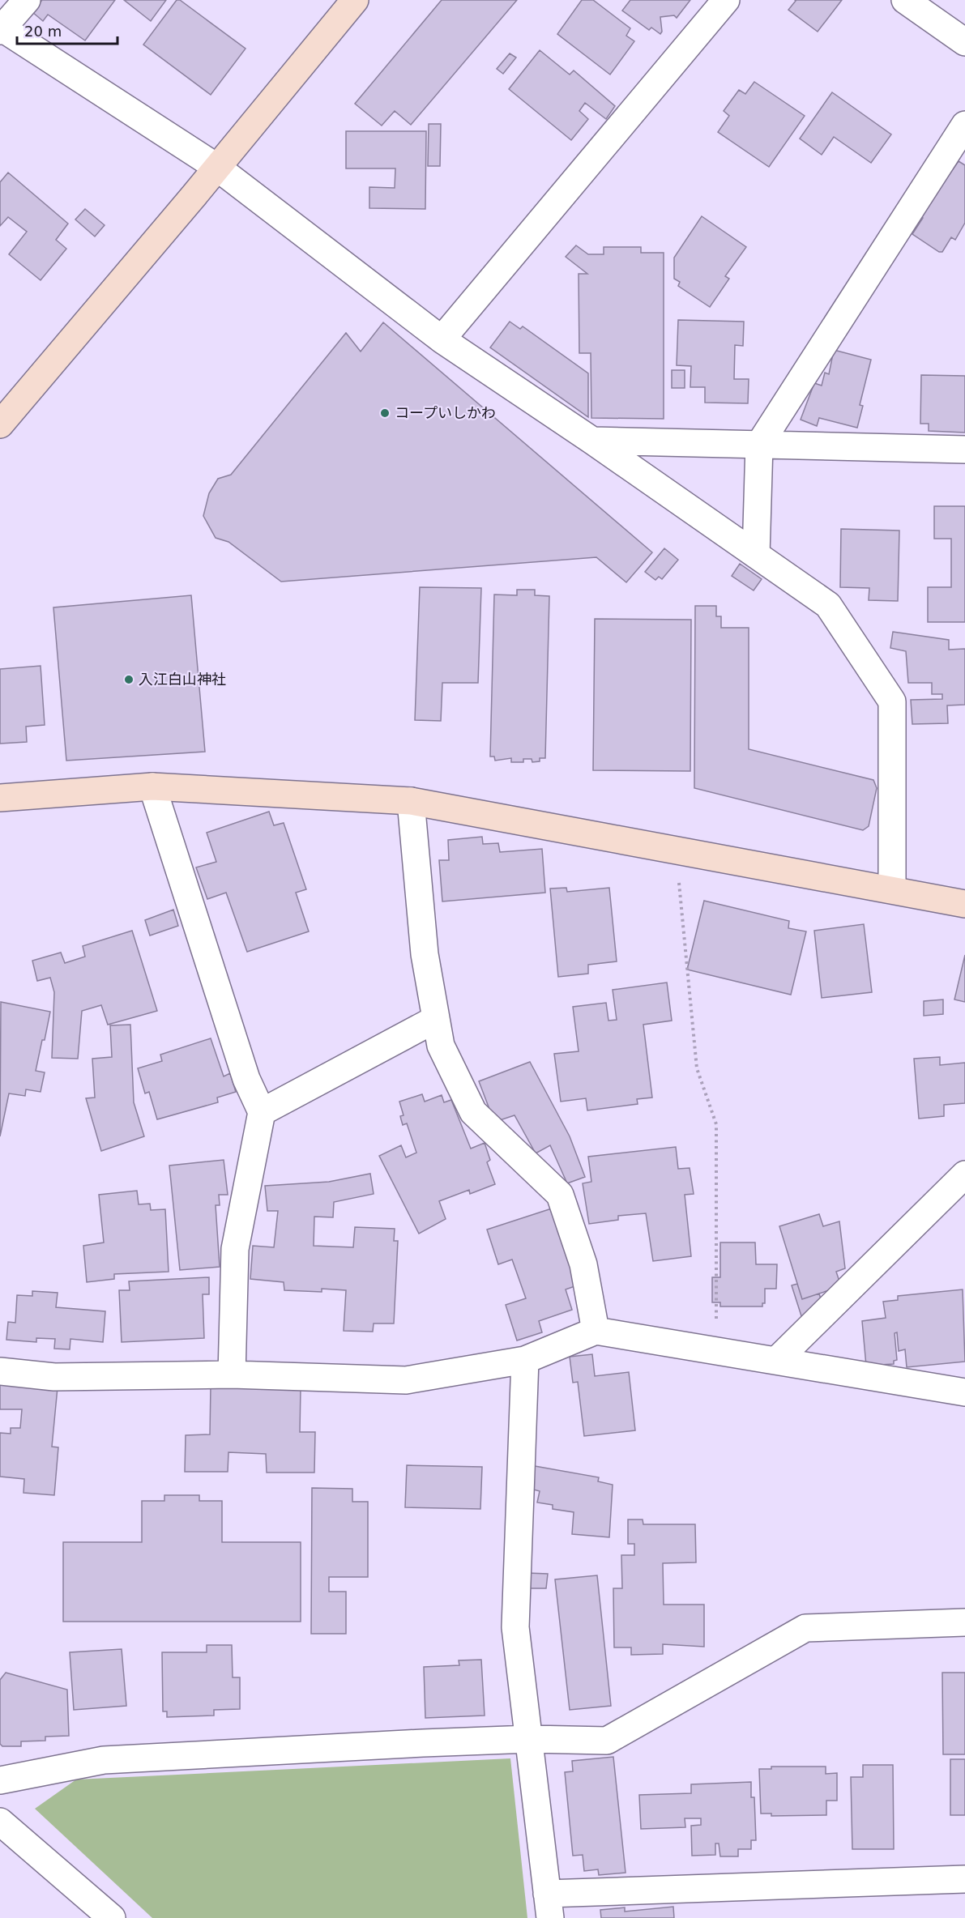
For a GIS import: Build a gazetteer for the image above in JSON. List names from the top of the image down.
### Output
{
  "places": ["コープいしかわ", "入江白山神社"],
  "scale_bar": "20 m"
}
